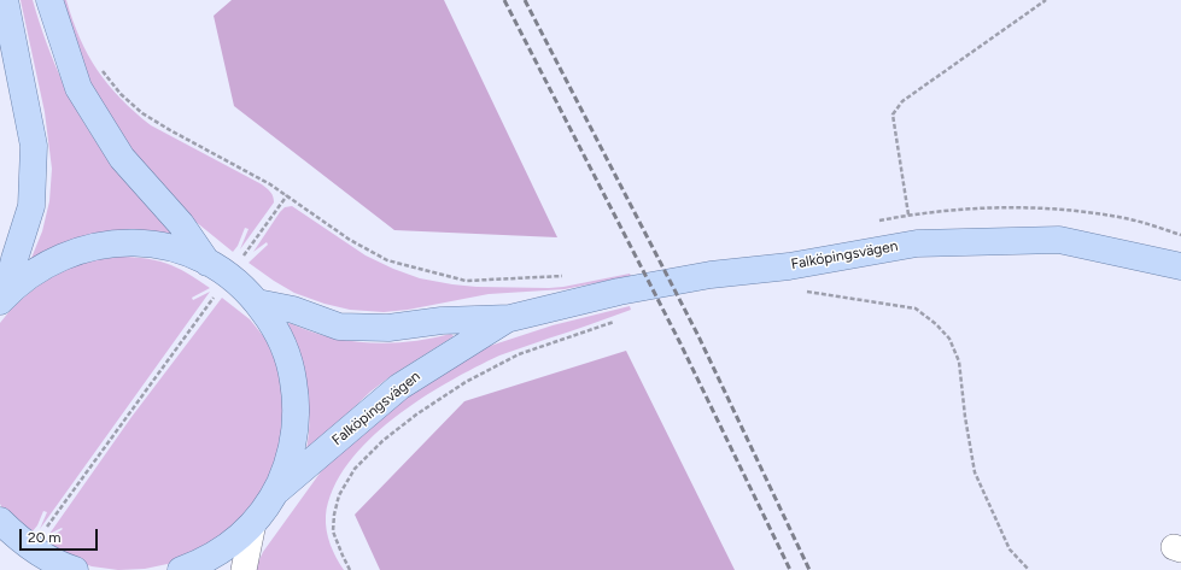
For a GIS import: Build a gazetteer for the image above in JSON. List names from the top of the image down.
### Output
{
  "streets": {
    "main road": ["Falköpingsvägen"]
  },
  "scale_bar": "20 m"
}
